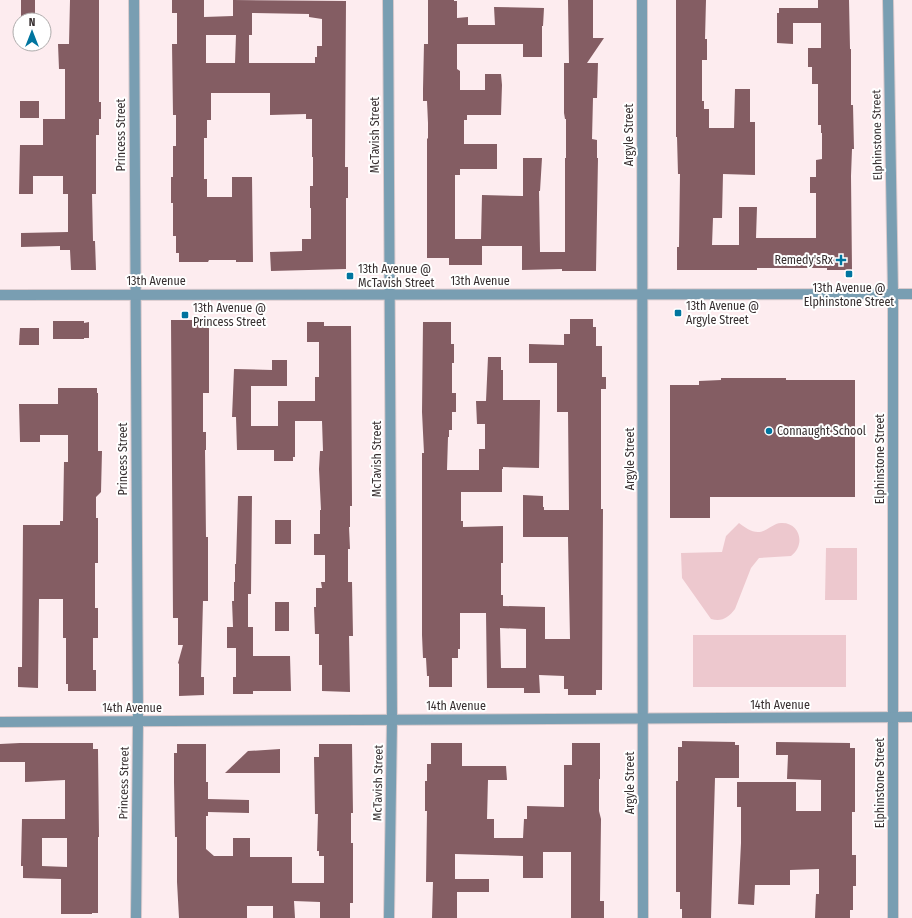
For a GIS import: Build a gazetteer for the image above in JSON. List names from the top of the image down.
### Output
{
  "streets": {
    "street": [
      "Princess Street",
      "McTavish Street",
      "Argyle Street",
      "Elphinstone Street",
      "13th Avenue",
      "14th Avenue"
    ]
  },
  "crossings": [
    ["Princess Street", "13th Avenue"],
    ["Princess Street", "14th Avenue"],
    ["McTavish Street", "13th Avenue"],
    ["McTavish Street", "14th Avenue"],
    ["Argyle Street", "13th Avenue"],
    ["Argyle Street", "14th Avenue"],
    ["Elphinstone Street", "13th Avenue"],
    ["Elphinstone Street", "14th Avenue"]
  ],
  "places": {
    "health": ["Remedy'sRx"],
    "transit": [
      "13th Avenue @ Elphinstone Street",
      "13th Avenue @ McTavish Street",
      "13th Avenue @ Argyle Street",
      "13th Avenue @ Princess Street"
    ],
    "other": ["Connaught School"]
  },
  "north": "top"
}
